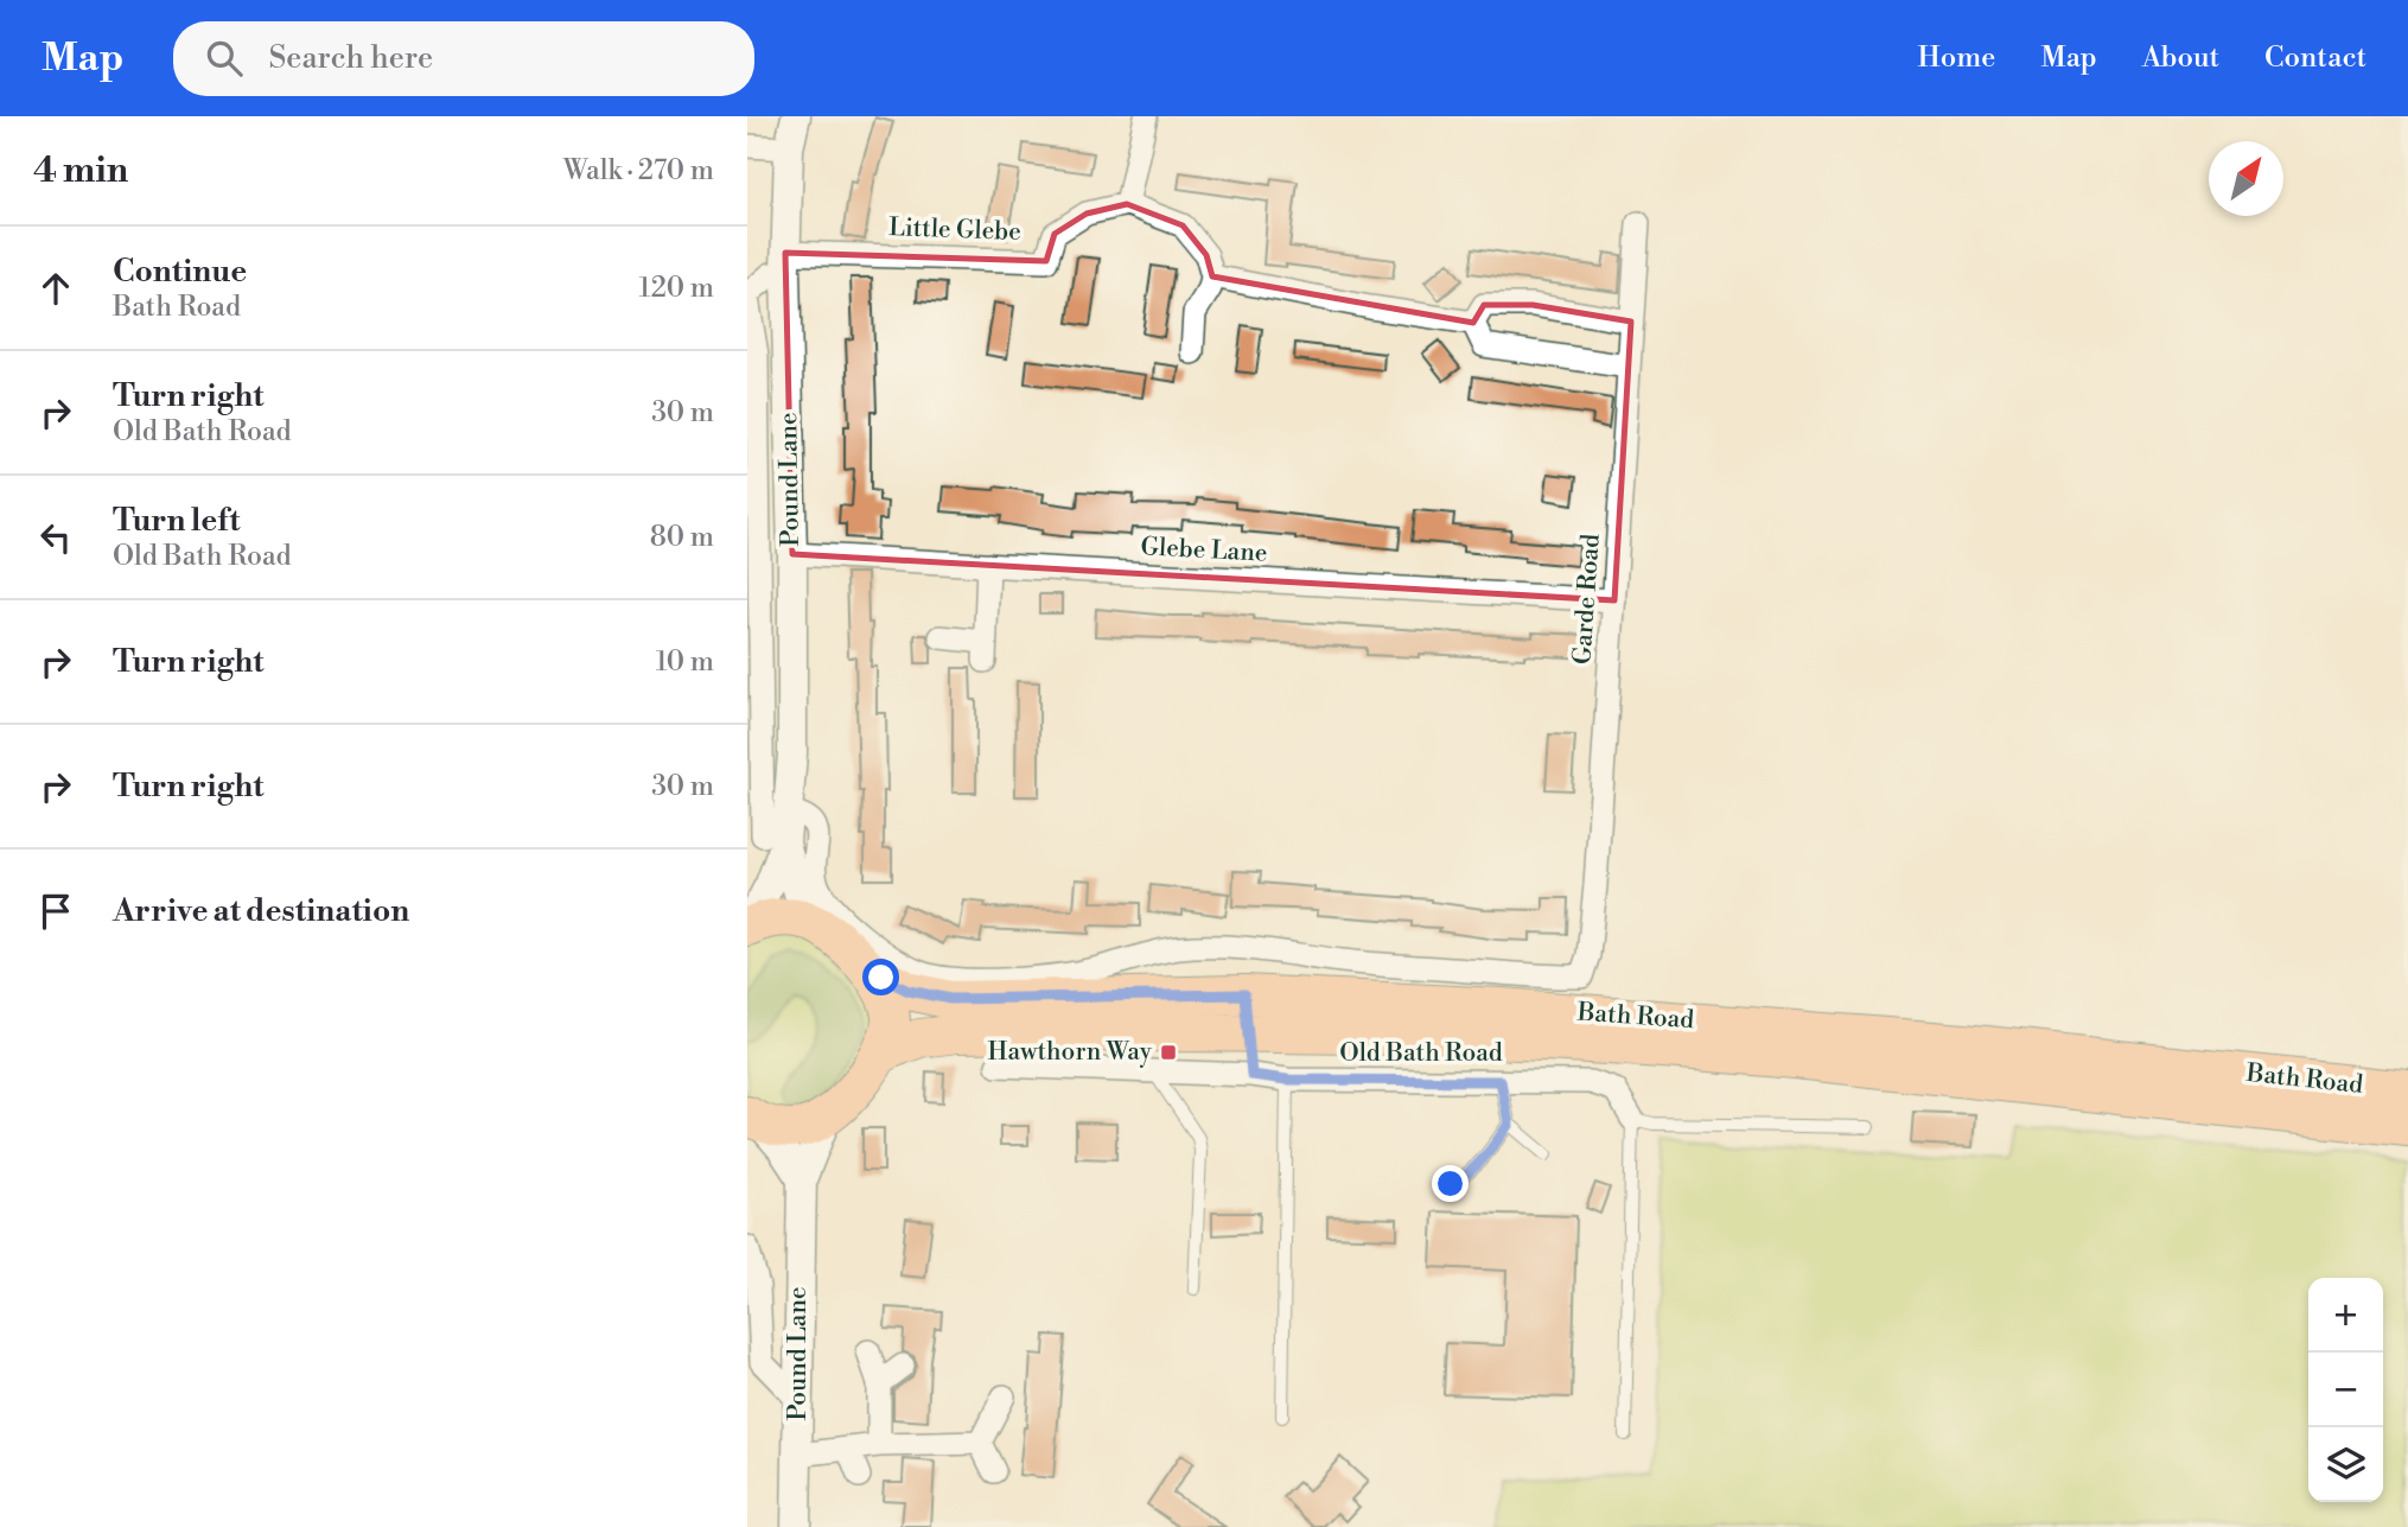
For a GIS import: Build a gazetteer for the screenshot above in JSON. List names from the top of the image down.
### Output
{
  "streets": {
    "main road": ["Bath Road"],
    "street": [
      "Little Glebe",
      "Pound Lane",
      "Glebe Lane",
      "Garde Road",
      "Old Bath Road"
    ]
  },
  "crossings": [
    ["Little Glebe", "Pound Lane"],
    ["Pound Lane", "Glebe Lane"],
    ["Pound Lane", "Garde Road"],
    ["Glebe Lane", "Garde Road"]
  ],
  "places": {
    "transit": ["Hawthorn Way"]
  },
  "north": "top right",
  "page": {
    "header": "Map",
    "search": "Search here",
    "nav": [
      "Home",
      "Map",
      "About",
      "Contact"
    ],
    "heading": ["4 min", "Walk · 270 m"],
    "list": [
      ["Continue", "Bath Road", "120 m"],
      ["Turn right", "Old Bath Road", "30 m"],
      ["Turn left", "Old Bath Road", "80 m"],
      ["Turn right", "10 m"],
      ["Turn right", "30 m"],
      "Arrive at destination"
    ],
    "map_buttons": ["+", "−"]
  }
}
